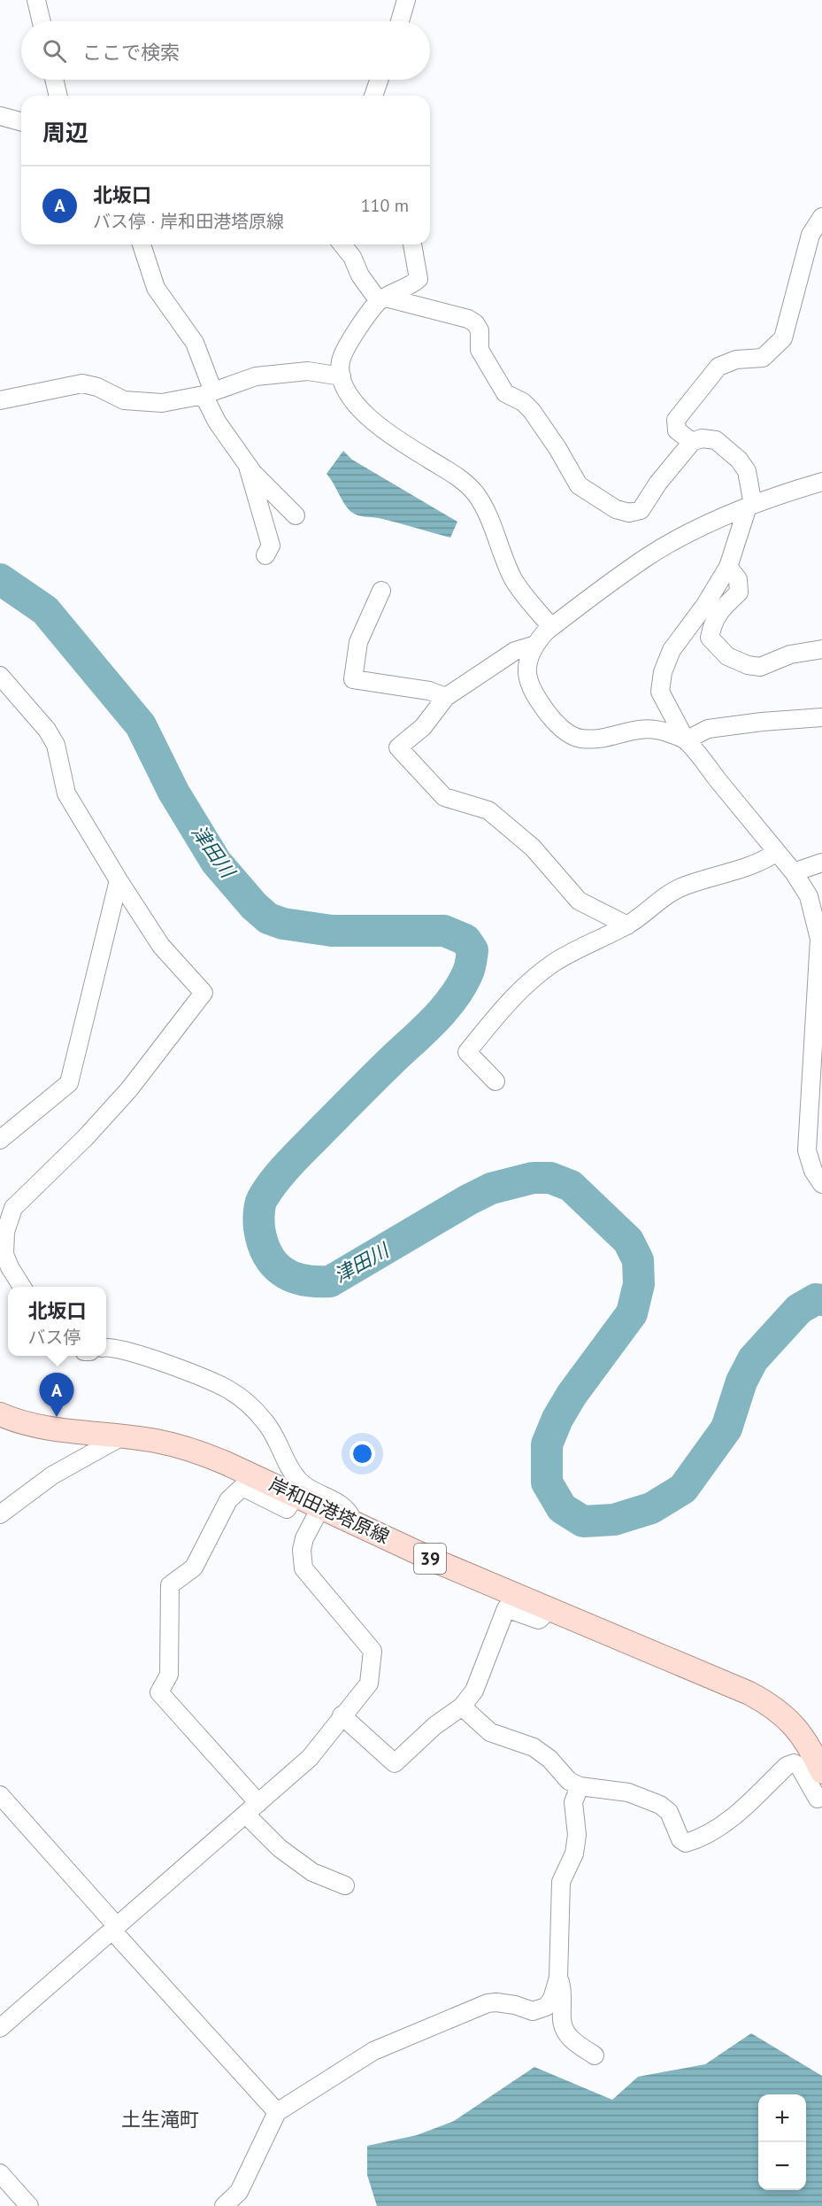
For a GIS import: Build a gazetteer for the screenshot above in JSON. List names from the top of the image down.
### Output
{
  "streets": {
    "main road": ["岸和田港塔原線", "39"]
  },
  "districts": ["土生滝町"],
  "water": ["津田川"],
  "page": {
    "search": "ここで検索",
    "heading": "周辺",
    "list": [
      {
        "mark": "A",
        "name": "北坂口",
        "note": "バス停 · 岸和田港塔原線",
        "value": "110 m"
      }
    ],
    "popup": ["北坂口", "バス停"],
    "pins": "A",
    "map_buttons": ["+", "−"]
  }
}
